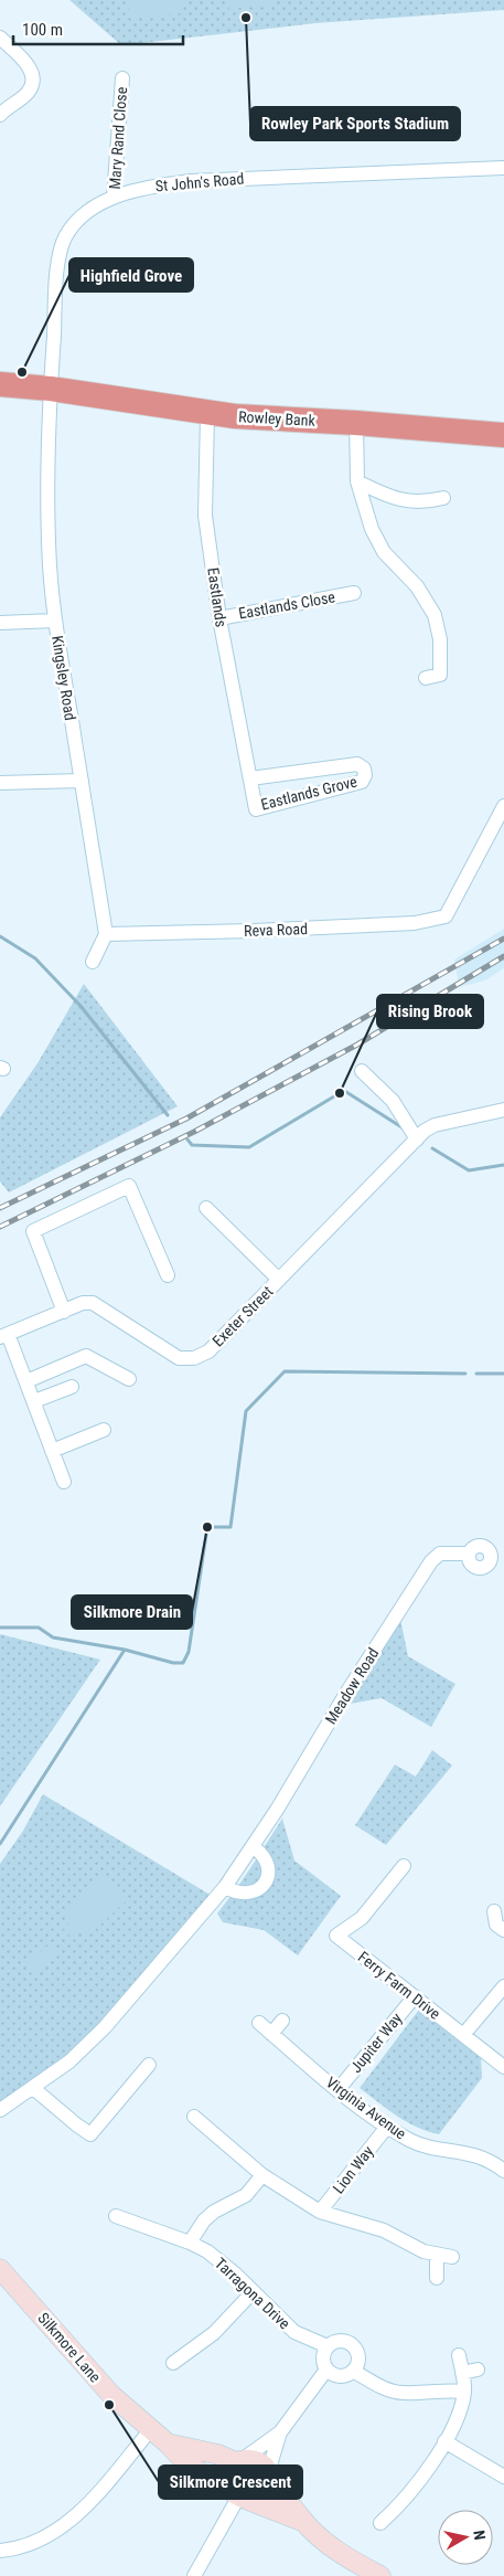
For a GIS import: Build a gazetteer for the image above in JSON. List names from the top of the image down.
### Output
{
  "streets": {
    "highway": ["Rowley Bank"],
    "street": [
      "Mary Rand Close",
      "St John's Road",
      "Eastlands",
      "Eastlands Close",
      "Kingsley Road",
      "Eastlands Grove",
      "Reva Road",
      "Exeter Street",
      "Meadow Road",
      "Ferry Farm Drive",
      "Jupiter Way",
      "Virginia Avenue",
      "Lion Way",
      "Tarragona Drive",
      "Silkmore Lane"
    ]
  },
  "crossings": [
    ["Mary Rand Close", "St John's Road"],
    ["St John's Road", "Rowley Bank"],
    ["St John's Road", "Kingsley Road"],
    ["Rowley Bank", "Eastlands"],
    ["Rowley Bank", "Kingsley Road"],
    ["Eastlands", "Eastlands Close"],
    ["Eastlands", "Eastlands Grove"],
    ["Kingsley Road", "Reva Road"],
    ["Ferry Farm Drive", "Jupiter Way"],
    ["Jupiter Way", "Virginia Avenue"],
    ["Virginia Avenue", "Lion Way"]
  ],
  "places": [
    "Rowley Park Sports Stadium",
    "Highfield Grove",
    "Rising Brook",
    "Silkmore Drain",
    "Silkmore Crescent"
  ],
  "scale_bar": "100 m",
  "north": "right"
}
